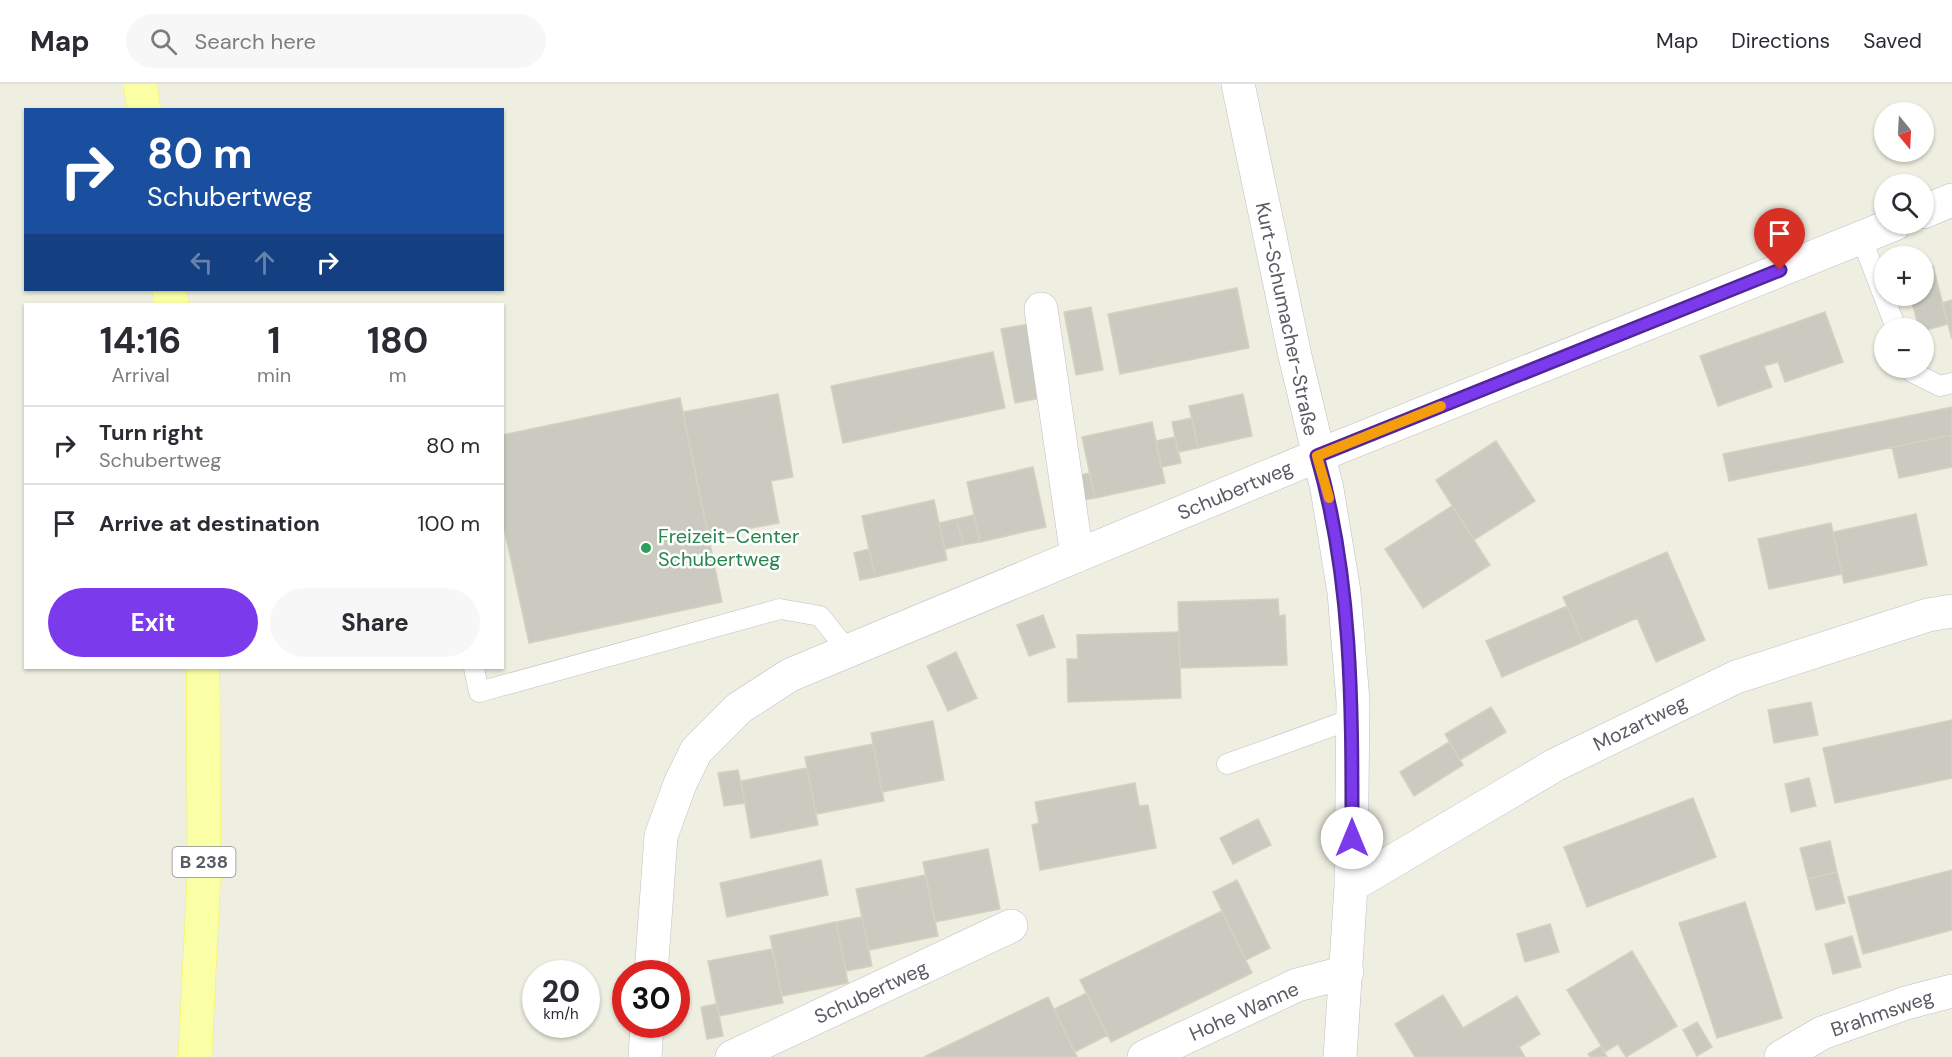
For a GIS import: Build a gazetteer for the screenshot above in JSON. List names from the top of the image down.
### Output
{
  "streets": {
    "main road": ["B 238"],
    "street": [
      "Kurt-Schumacher-Straße",
      "Schubertweg",
      "Mozartweg",
      "Hohe Wanne",
      "Brahmsweg"
    ]
  },
  "crossings": [
    ["Kurt-Schumacher-Straße", "Schubertweg"],
    ["Kurt-Schumacher-Straße", "Mozartweg"],
    ["Kurt-Schumacher-Straße", "Hohe Wanne"]
  ],
  "places": ["Freizeit-Center Schubertweg"],
  "north": "bottom",
  "page": {
    "header": "Map",
    "search": "Search here",
    "nav": ["Map", "Directions", "Saved"],
    "map_buttons": ["+", "−"],
    "turn": ["80 m", "Schubertweg"],
    "eta": [
      "14:16",
      "Arrival",
      "1",
      "min",
      "180",
      "m"
    ],
    "list": [
      {
        "name": "Turn right",
        "note": "Schubertweg",
        "value": "80 m"
      },
      {
        "name": "Arrive at destination",
        "value": "100 m"
      }
    ],
    "buttons": ["Exit", "Share"],
    "speed": "20 km/h",
    "limit": "30"
  }
}
